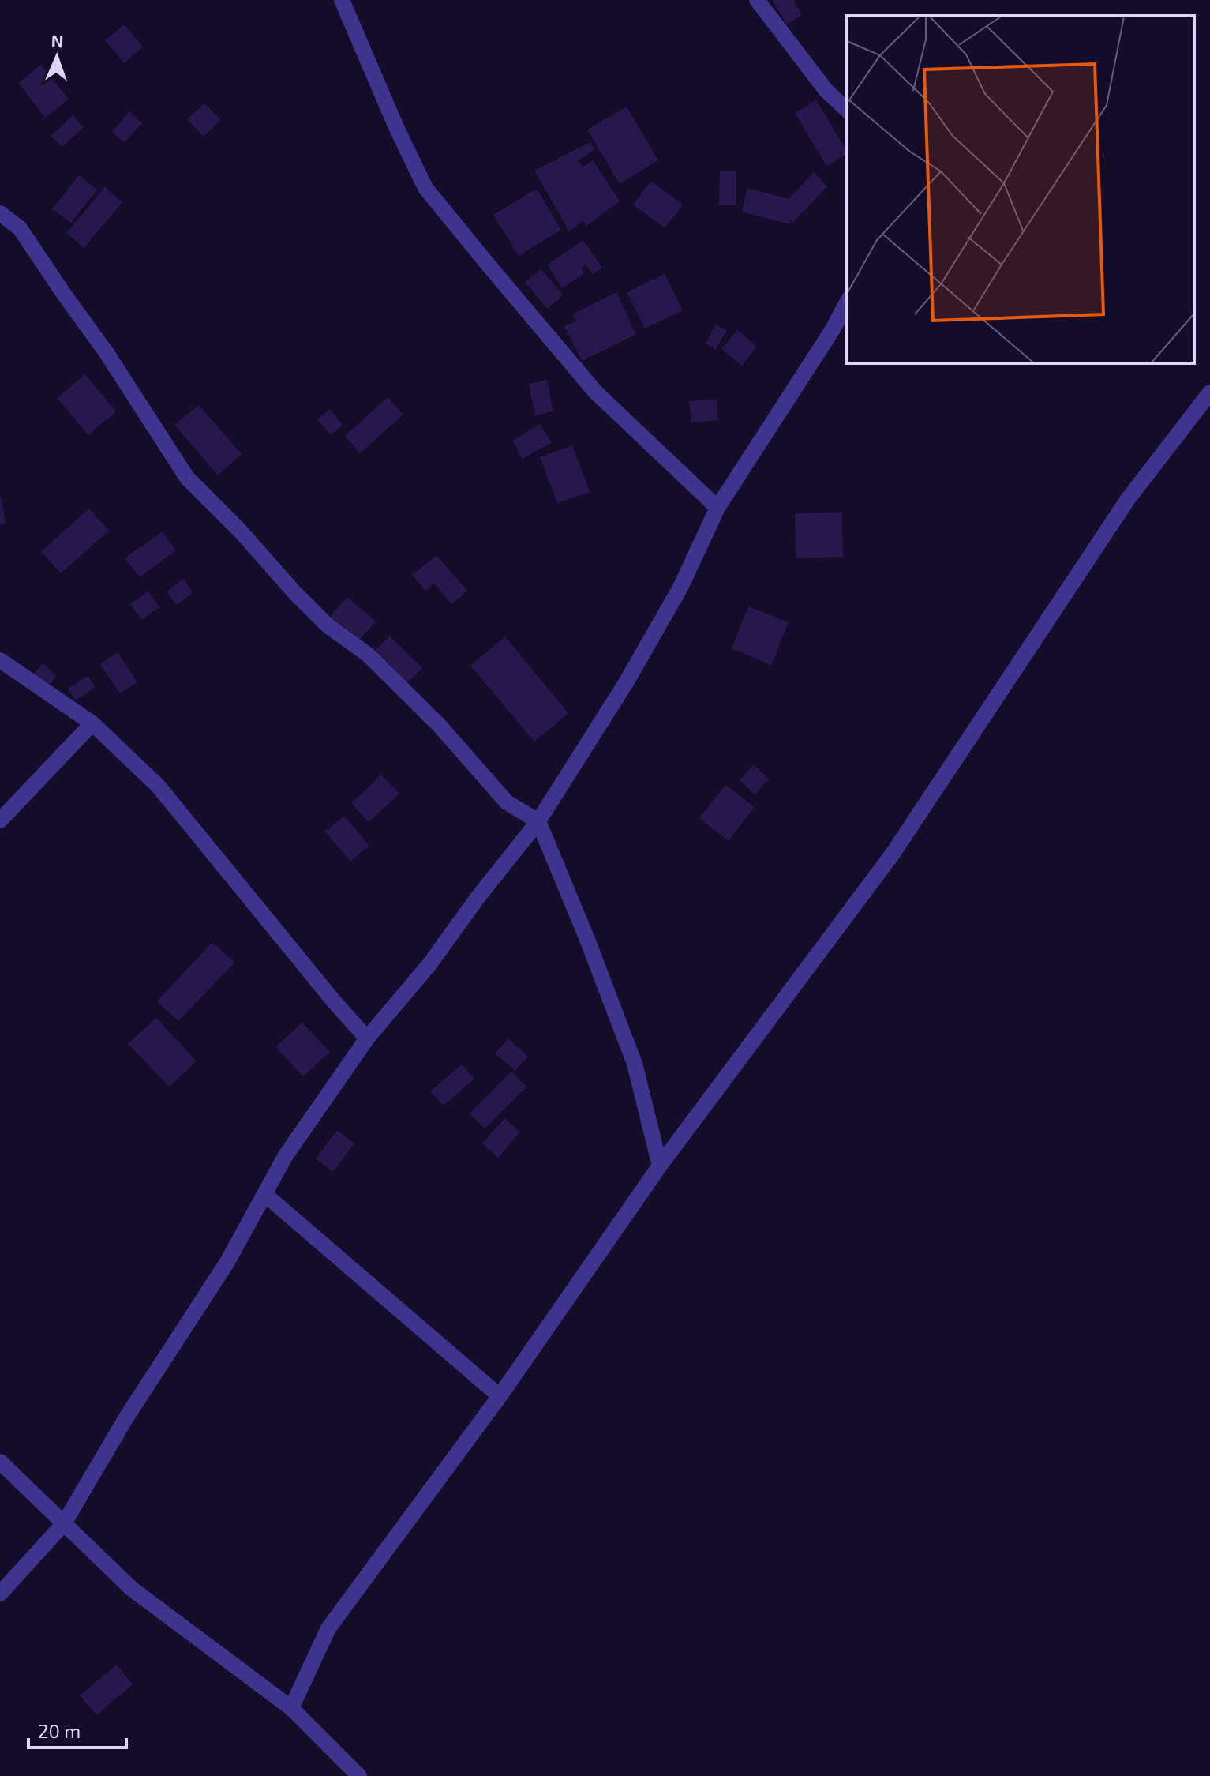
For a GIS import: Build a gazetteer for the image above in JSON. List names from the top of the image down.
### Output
{
  "scale_bar": "20 m",
  "north": "top"
}
